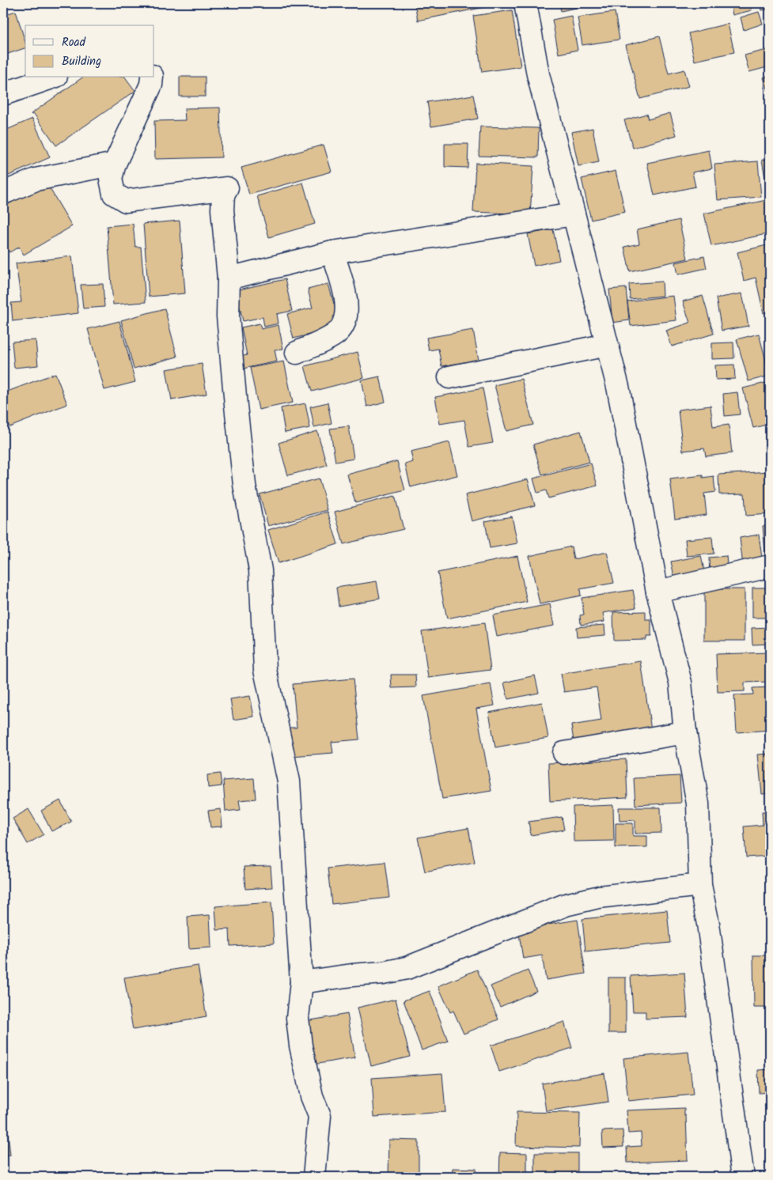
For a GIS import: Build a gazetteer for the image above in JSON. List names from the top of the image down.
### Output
{
  "legend": ["Road", "Building"]
}
